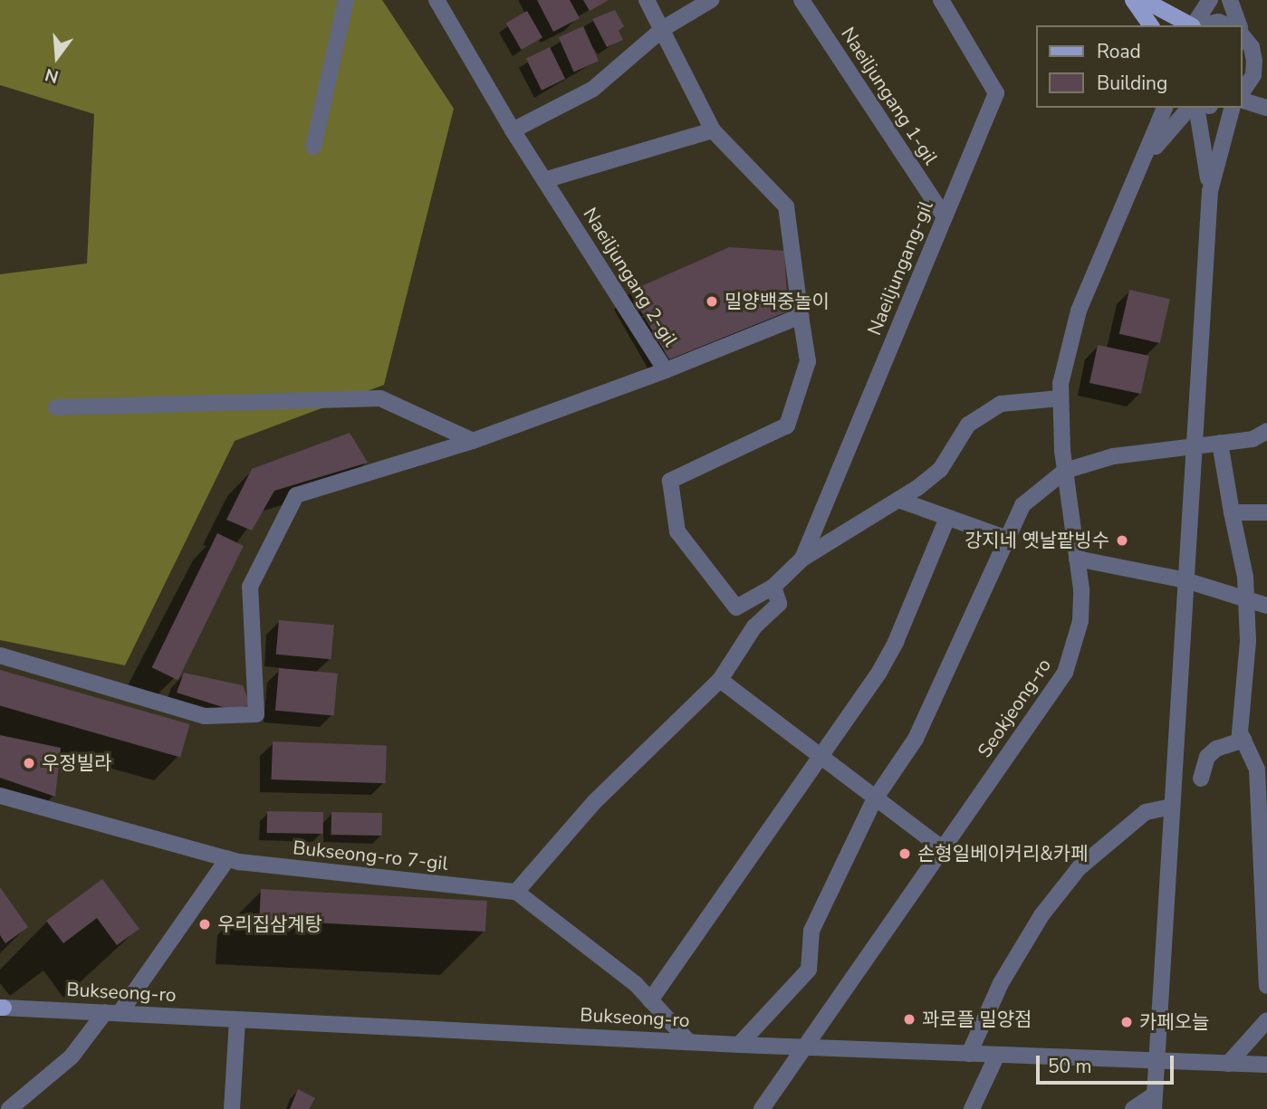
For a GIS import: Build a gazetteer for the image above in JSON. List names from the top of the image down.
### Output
{
  "streets": {
    "street": [
      "Naeiljungang 1-gil",
      "Naeiljungang-gil",
      "Naeiljungang 2-gil",
      "Seokjeong-ro",
      "Bukseong-ro 7-gil",
      "Bukseong-ro"
    ]
  },
  "crossings": [
    ["Naeiljungang 1-gil", "Naeiljungang-gil"],
    ["Seokjeong-ro", "Bukseong-ro"]
  ],
  "places": [
    "밀양백중놀이",
    "강지네 옛날팥빙수",
    "우정빌라",
    "손형일베이커리&카페",
    "우리집삼계탕",
    "꽈로플 밀양점",
    "카페오늘"
  ],
  "legend": ["Road", "Building"],
  "scale_bar": "50 m",
  "north": "bottom"
}
